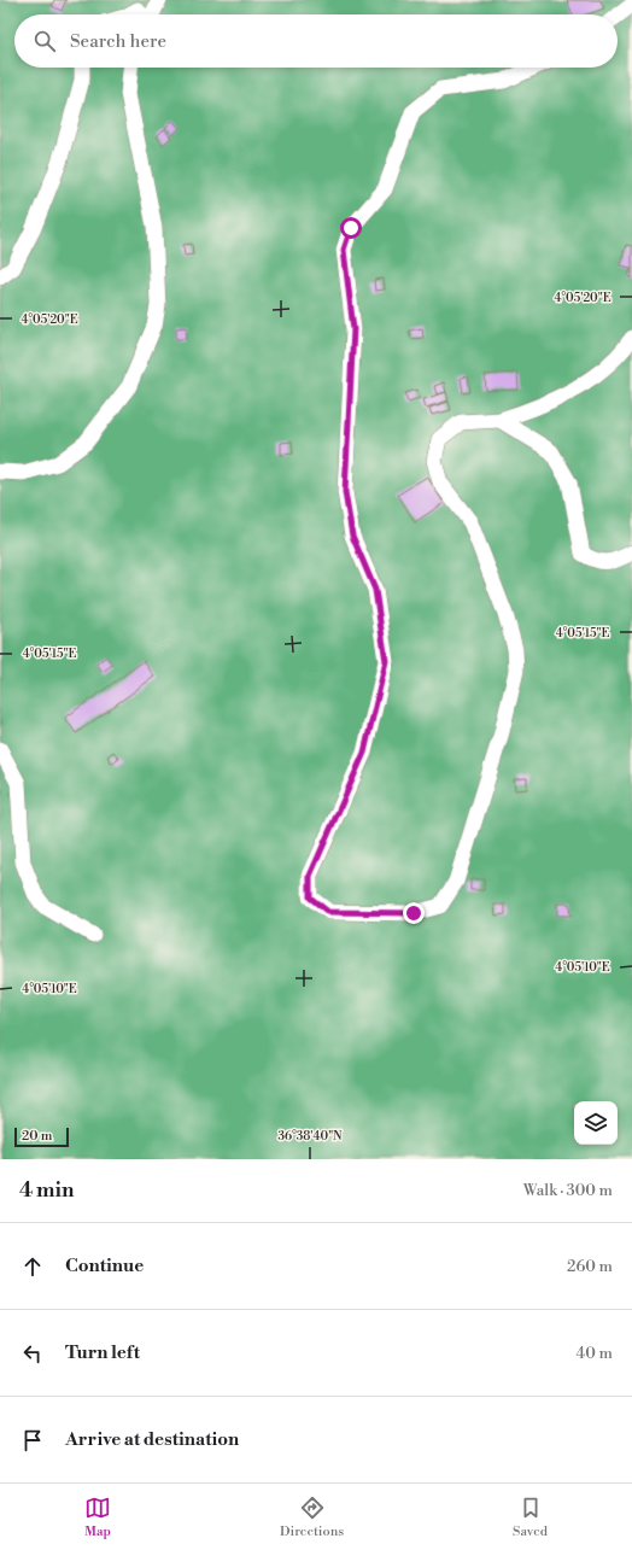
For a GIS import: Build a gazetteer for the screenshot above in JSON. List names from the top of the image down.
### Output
{
  "scale_bar": "20 m",
  "page": {
    "search": "Search here",
    "scale": "20 m",
    "heading": ["4 min", "Walk · 300 m"],
    "list": [
      ["Continue", "260 m"],
      ["Turn left", "40 m"],
      "Arrive at destination"
    ],
    "nav": ["Map", "Directions", "Saved"]
  },
  "coordinates": [
    "4°05'20\"E",
    "4°05'15\"E",
    "4°05'10\"E",
    "36°38'40\"N"
  ]
}
